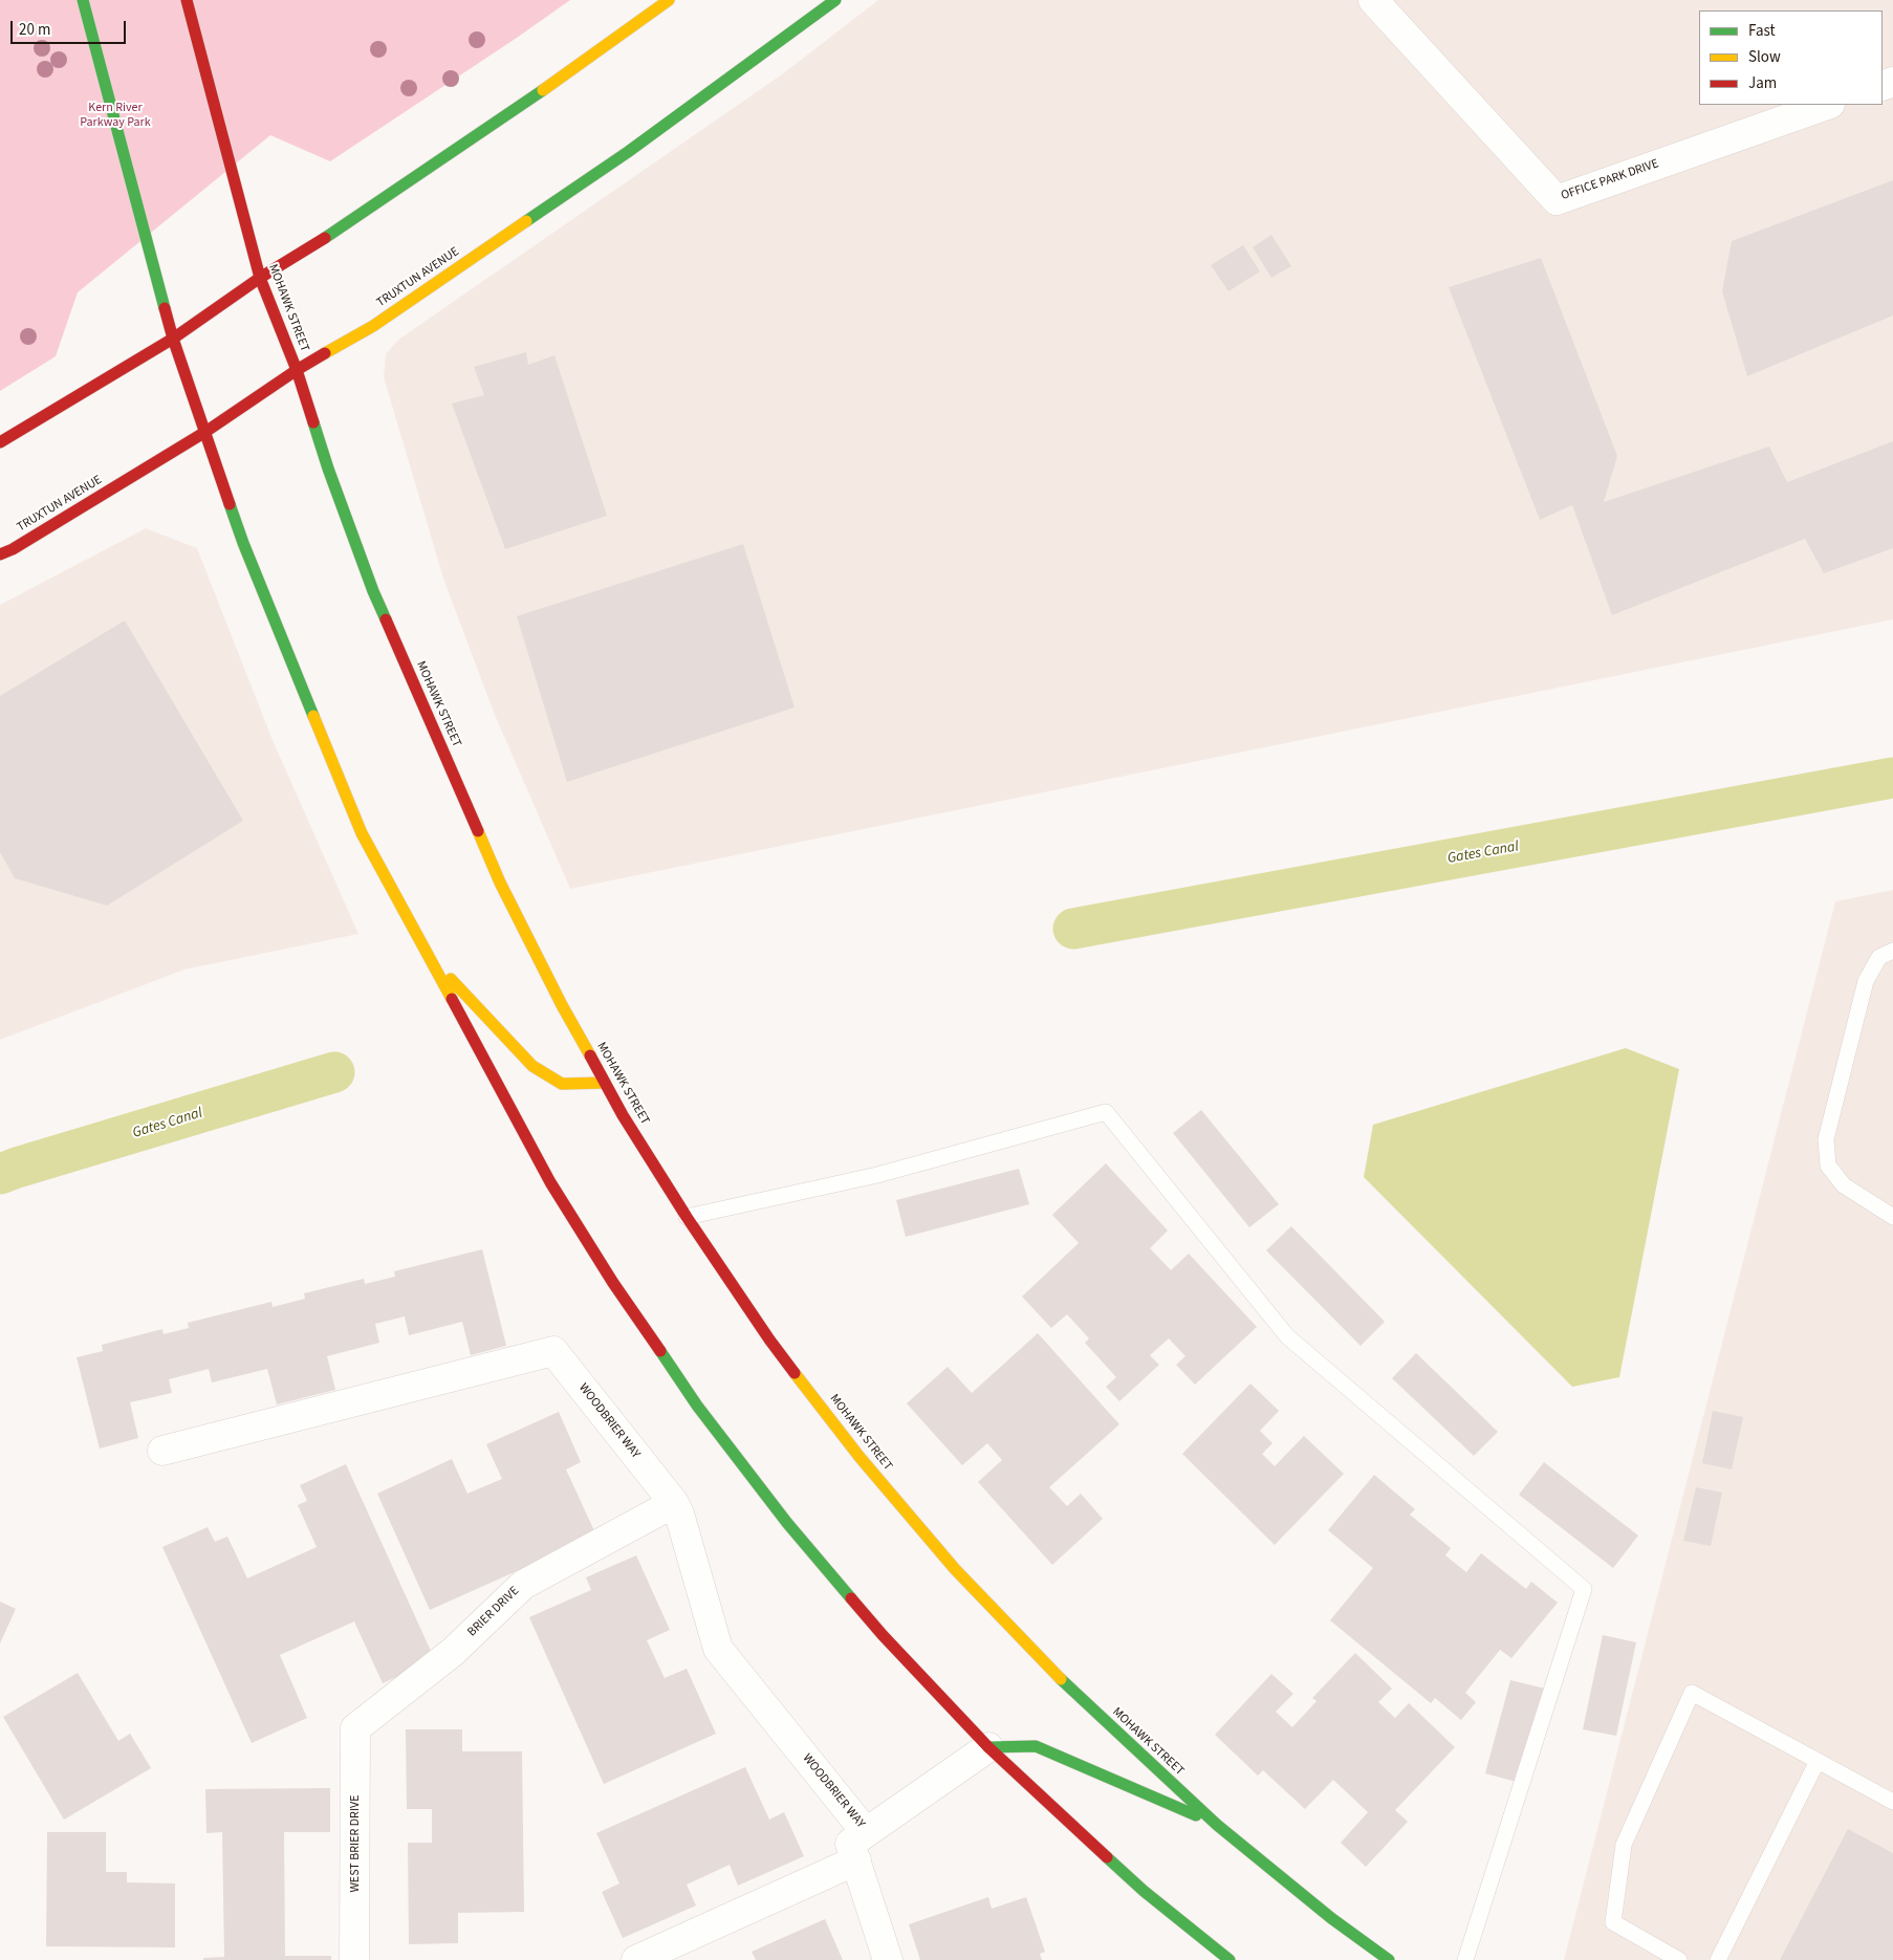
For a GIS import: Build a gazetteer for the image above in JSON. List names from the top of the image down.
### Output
{
  "streets": {
    "main road": ["TRUXTUN AVENUE", "MOHAWK STREET"],
    "street": [
      "OFFICE PARK DRIVE",
      "WOODBRIER WAY",
      "BRIER DRIVE",
      "WEST BRIER DRIVE"
    ]
  },
  "crossings": [
    ["TRUXTUN AVENUE", "MOHAWK STREET"],
    ["WOODBRIER WAY", "BRIER DRIVE"],
    ["BRIER DRIVE", "WEST BRIER DRIVE"]
  ],
  "water": ["Gates Canal"],
  "parks": ["Kern River Parkway Park"],
  "legend": ["Fast", "Slow", "Jam"],
  "scale_bar": "20 m"
}
